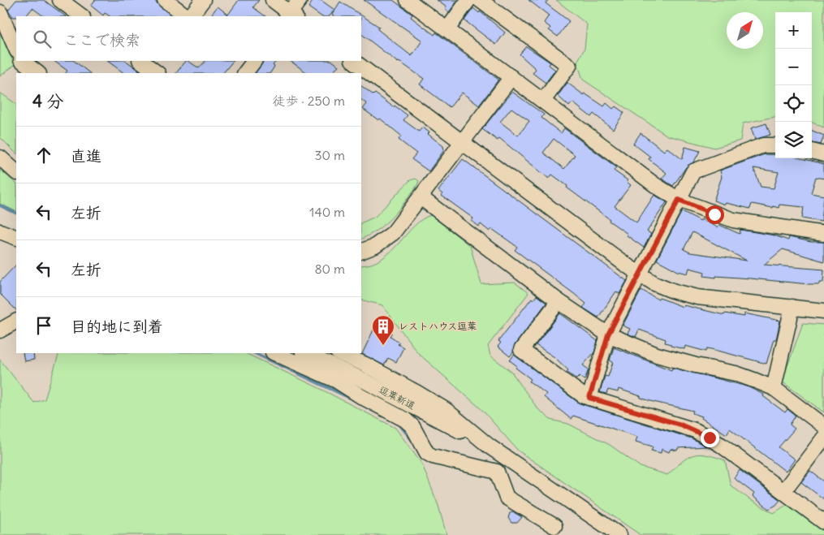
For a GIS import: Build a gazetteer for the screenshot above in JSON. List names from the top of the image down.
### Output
{
  "streets": {
    "street": ["逗葉新道"]
  },
  "places": {
    "building": ["レストハウス逗葉"]
  },
  "north": "top right",
  "page": {
    "map_buttons": ["+", "−"],
    "search": "ここで検索",
    "heading": ["4 分", "徒歩 · 250 m"],
    "list": [
      ["直進", "30 m"],
      ["左折", "140 m"],
      ["左折", "80 m"],
      "目的地に到着"
    ]
  }
}
